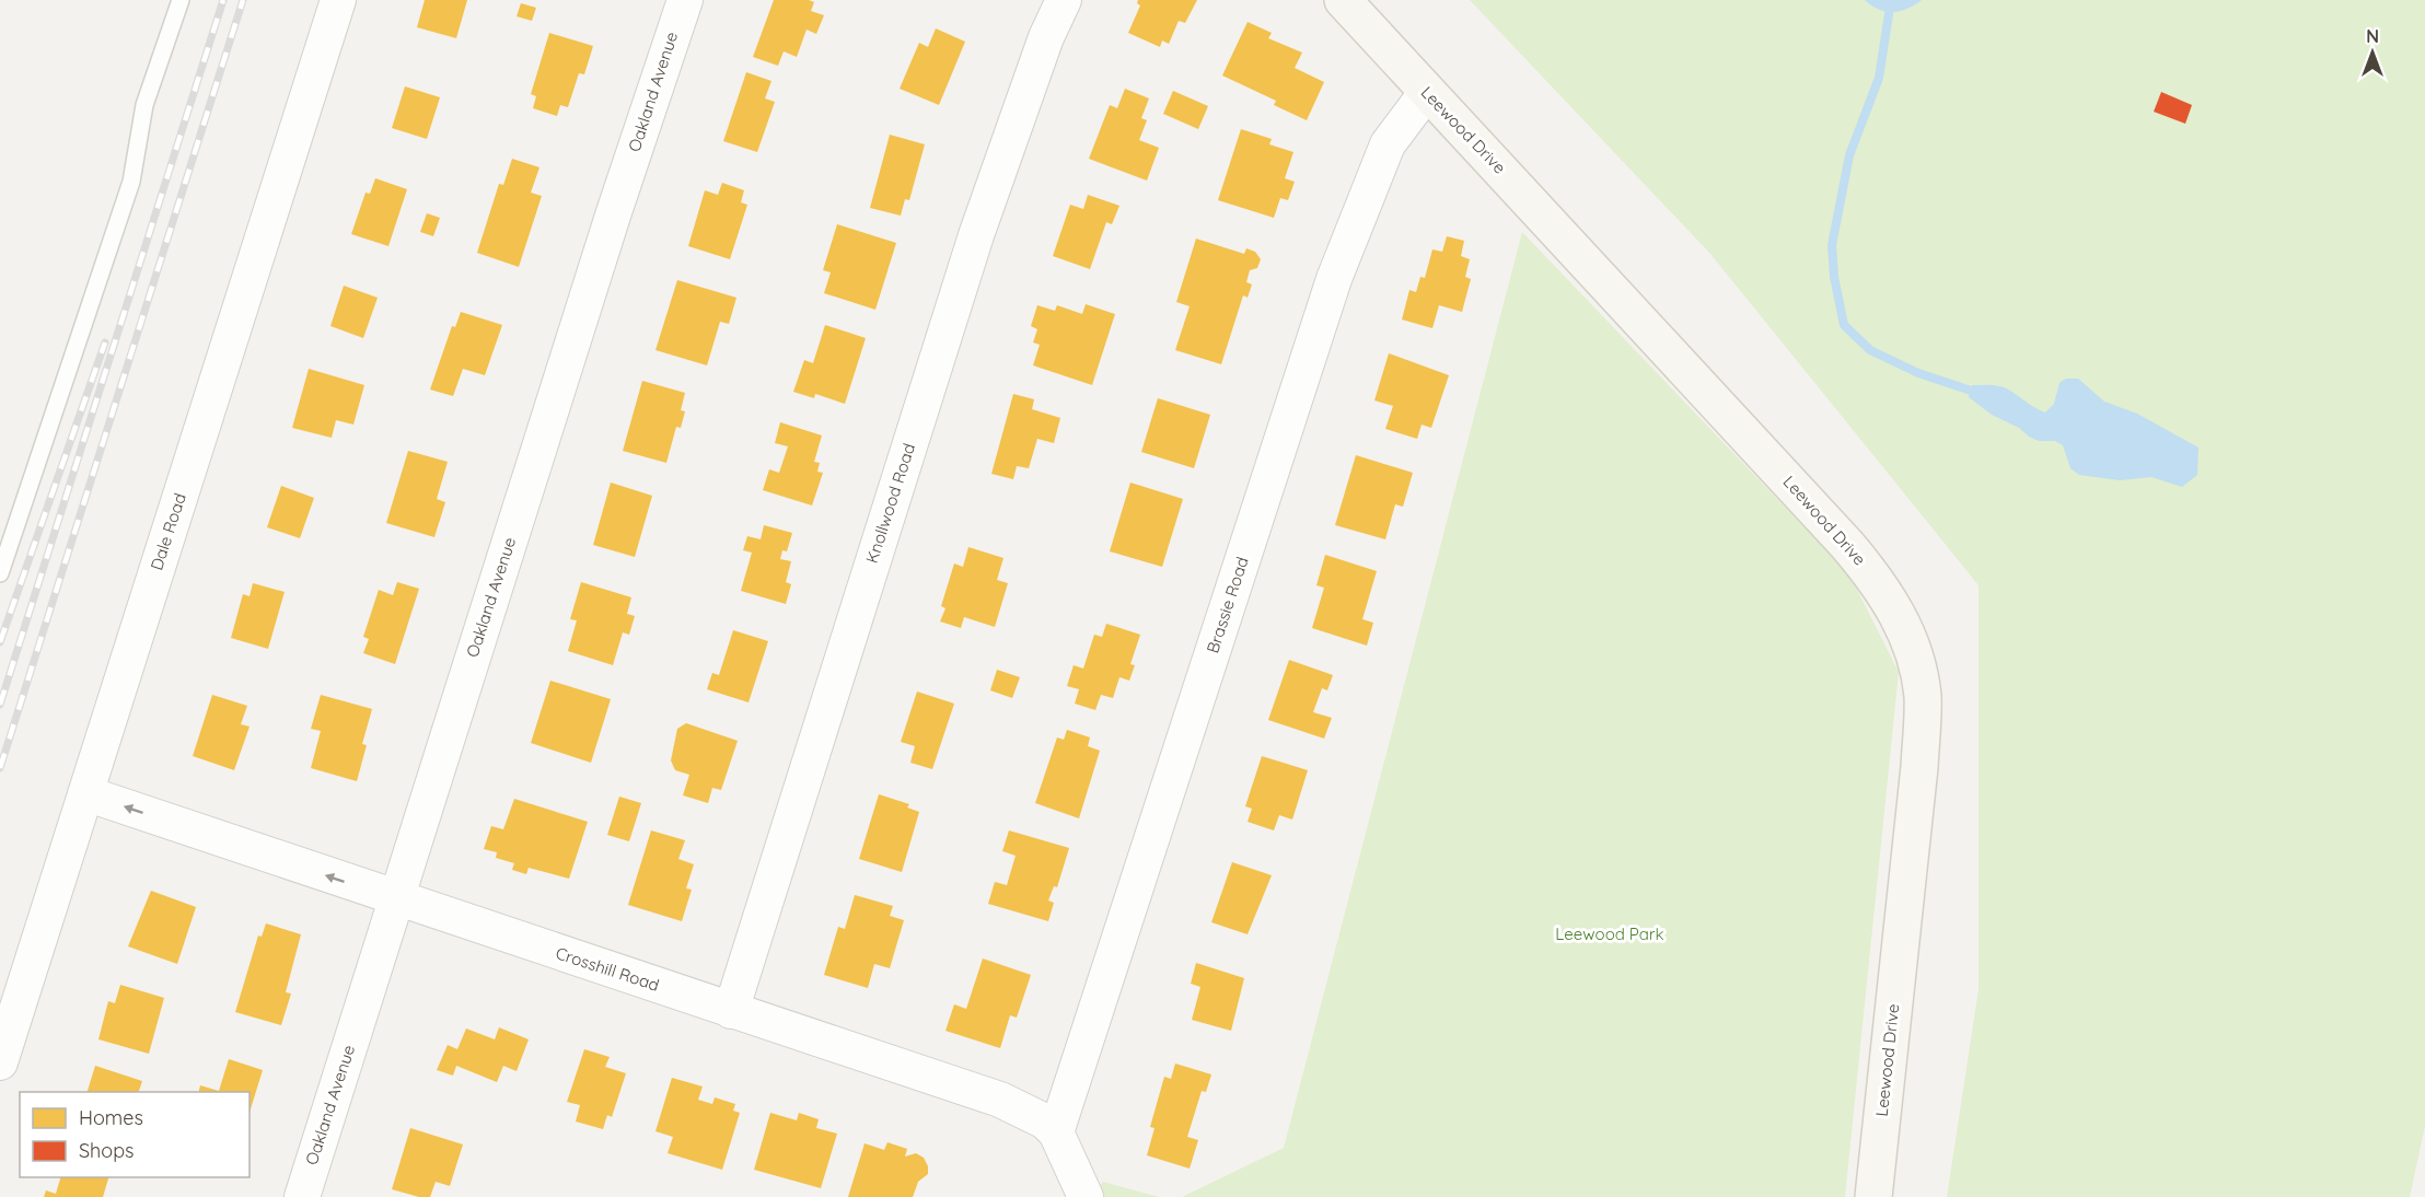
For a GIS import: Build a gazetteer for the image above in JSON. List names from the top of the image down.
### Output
{
  "streets": {
    "street": [
      "Oakland Avenue",
      "Leewood Drive",
      "Knollwood Road",
      "Dale Road",
      "Brassie Road",
      "Crosshill Road"
    ]
  },
  "crossings": [
    ["Oakland Avenue", "Crosshill Road"],
    ["Leewood Drive", "Brassie Road"],
    ["Knollwood Road", "Crosshill Road"],
    ["Dale Road", "Crosshill Road"],
    ["Brassie Road", "Crosshill Road"]
  ],
  "parks": ["Leewood Park"],
  "legend": ["Homes", "Shops"],
  "north": "top"
}
